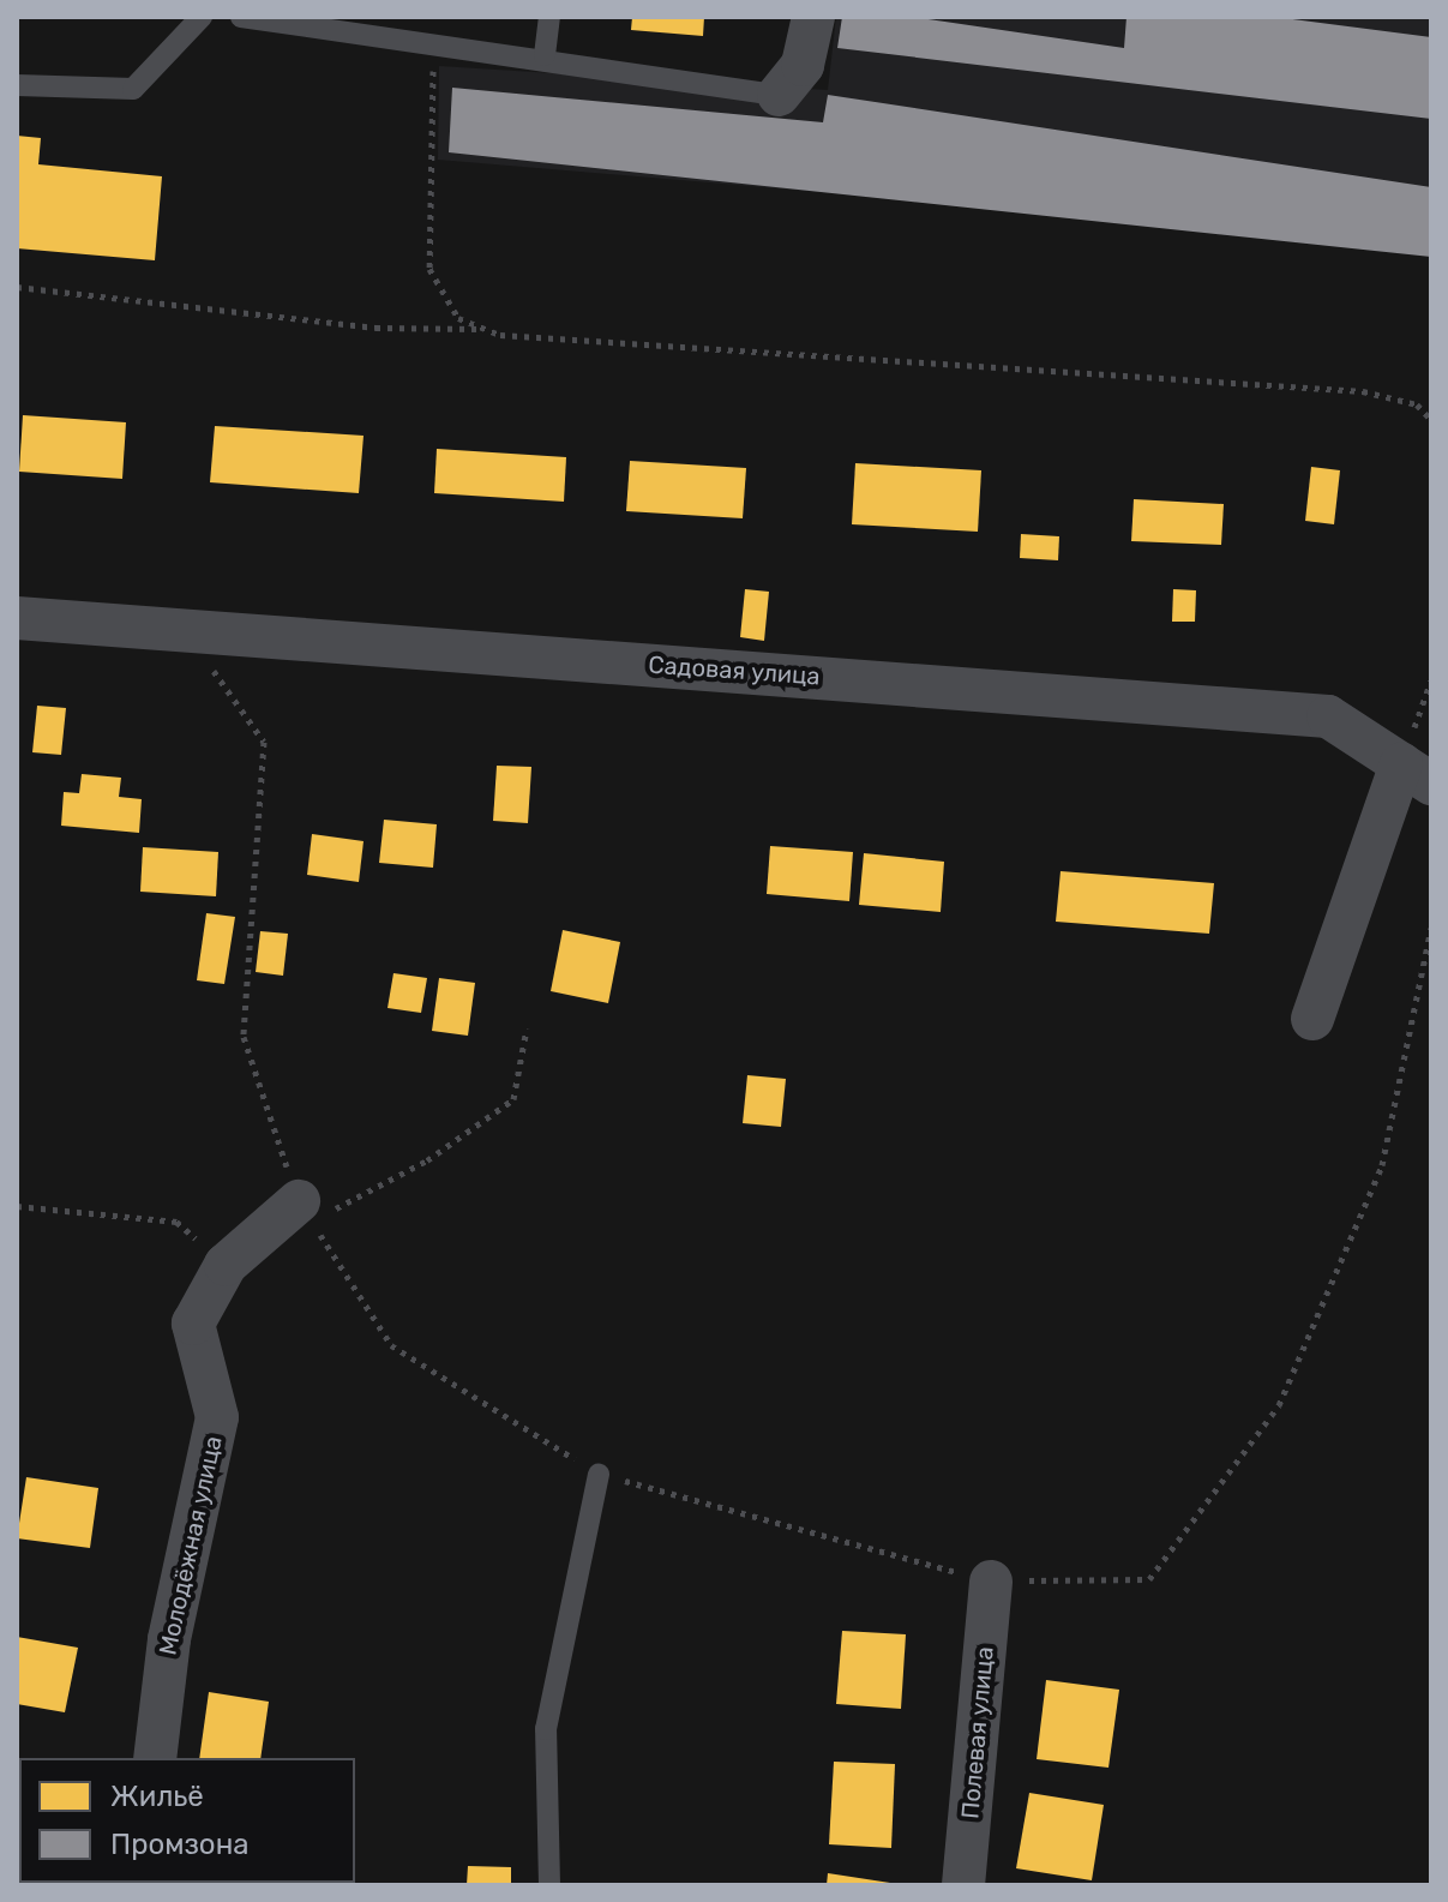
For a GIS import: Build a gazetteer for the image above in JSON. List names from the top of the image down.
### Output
{
  "streets": {
    "street": ["Садовая улица", "Молодёжная улица", "Полевая улица"]
  },
  "legend": ["Жильё", "Промзона"]
}
